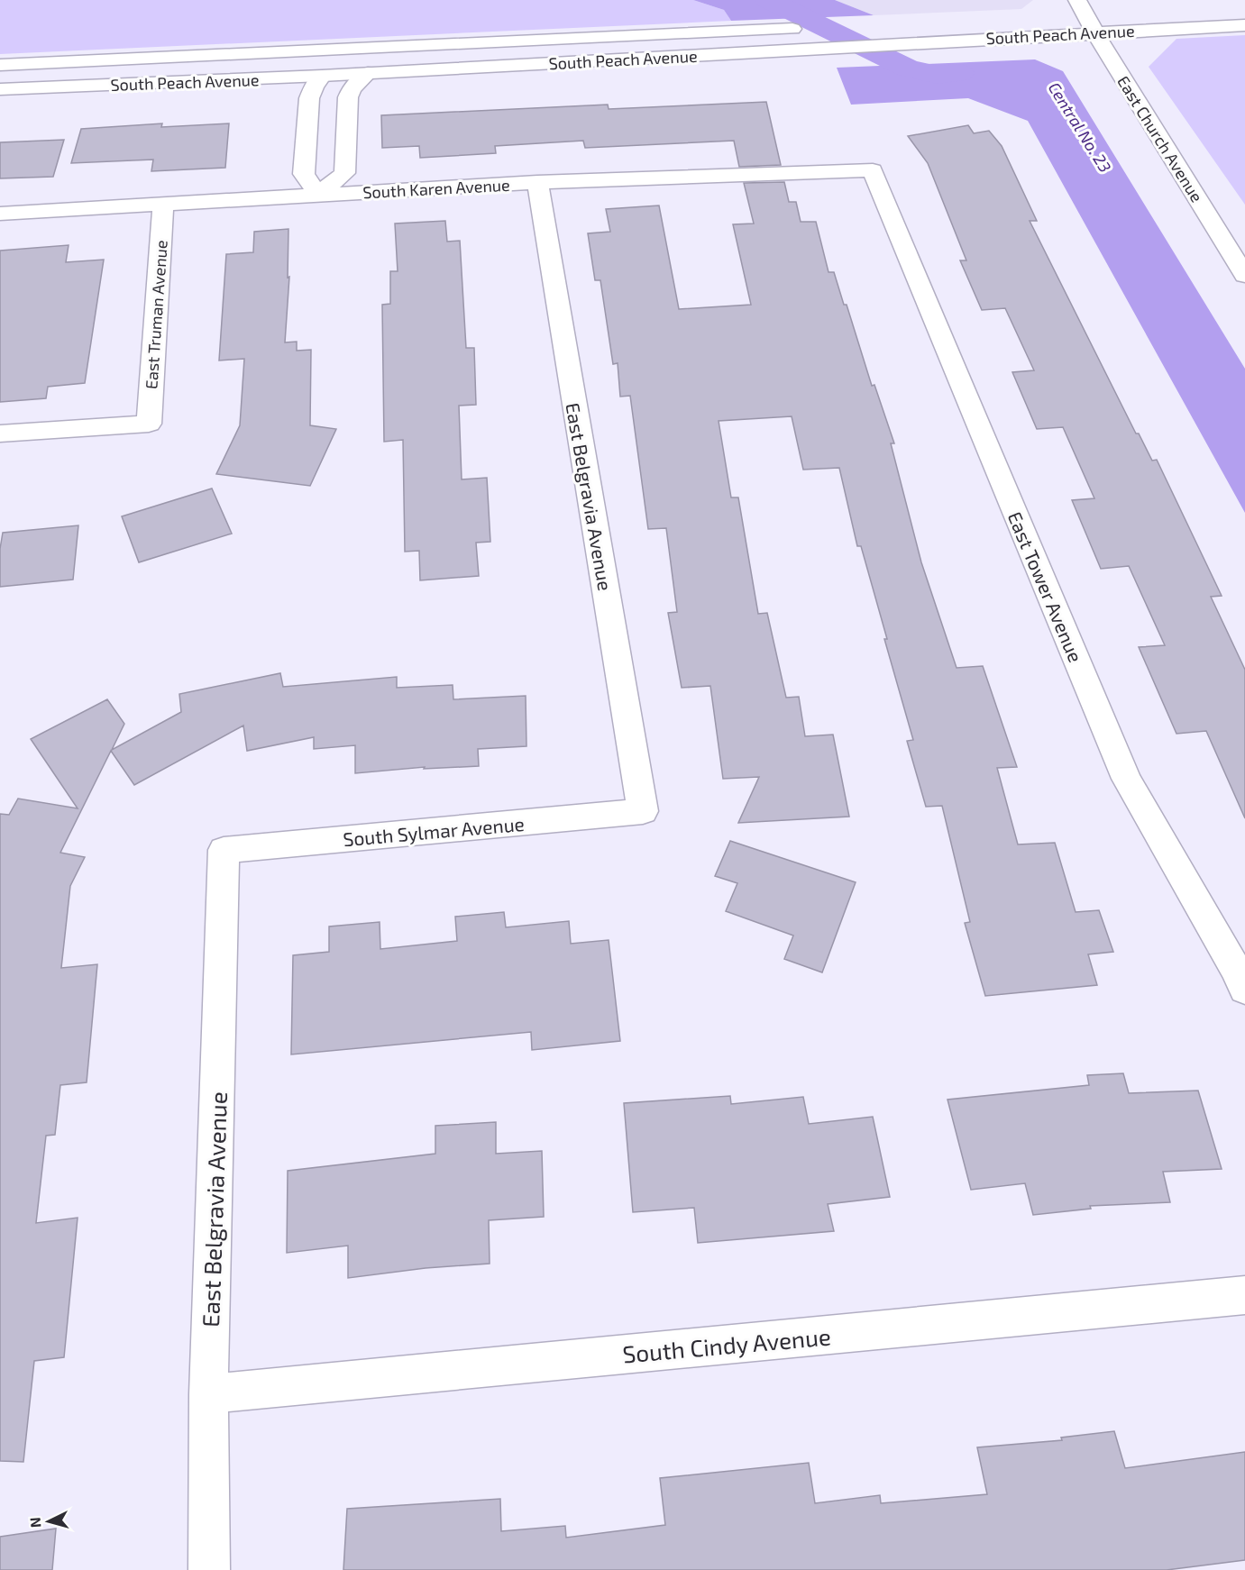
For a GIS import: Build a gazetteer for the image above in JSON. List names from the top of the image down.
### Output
{
  "streets": {
    "street": [
      "South Peach Avenue",
      "East Church Avenue",
      "South Karen Avenue",
      "East Truman Avenue",
      "East Belgravia Avenue",
      "East Tower Avenue",
      "South Sylmar Avenue",
      "South Cindy Avenue"
    ]
  },
  "crossings": [
    ["South Peach Avenue", "East Church Avenue"],
    ["South Karen Avenue", "East Truman Avenue"],
    ["South Karen Avenue", "East Belgravia Avenue"],
    ["South Karen Avenue", "East Tower Avenue"],
    ["East Belgravia Avenue", "South Sylmar Avenue"],
    ["East Belgravia Avenue", "South Cindy Avenue"]
  ],
  "water": ["Central No. 23"],
  "north": "left"
}
